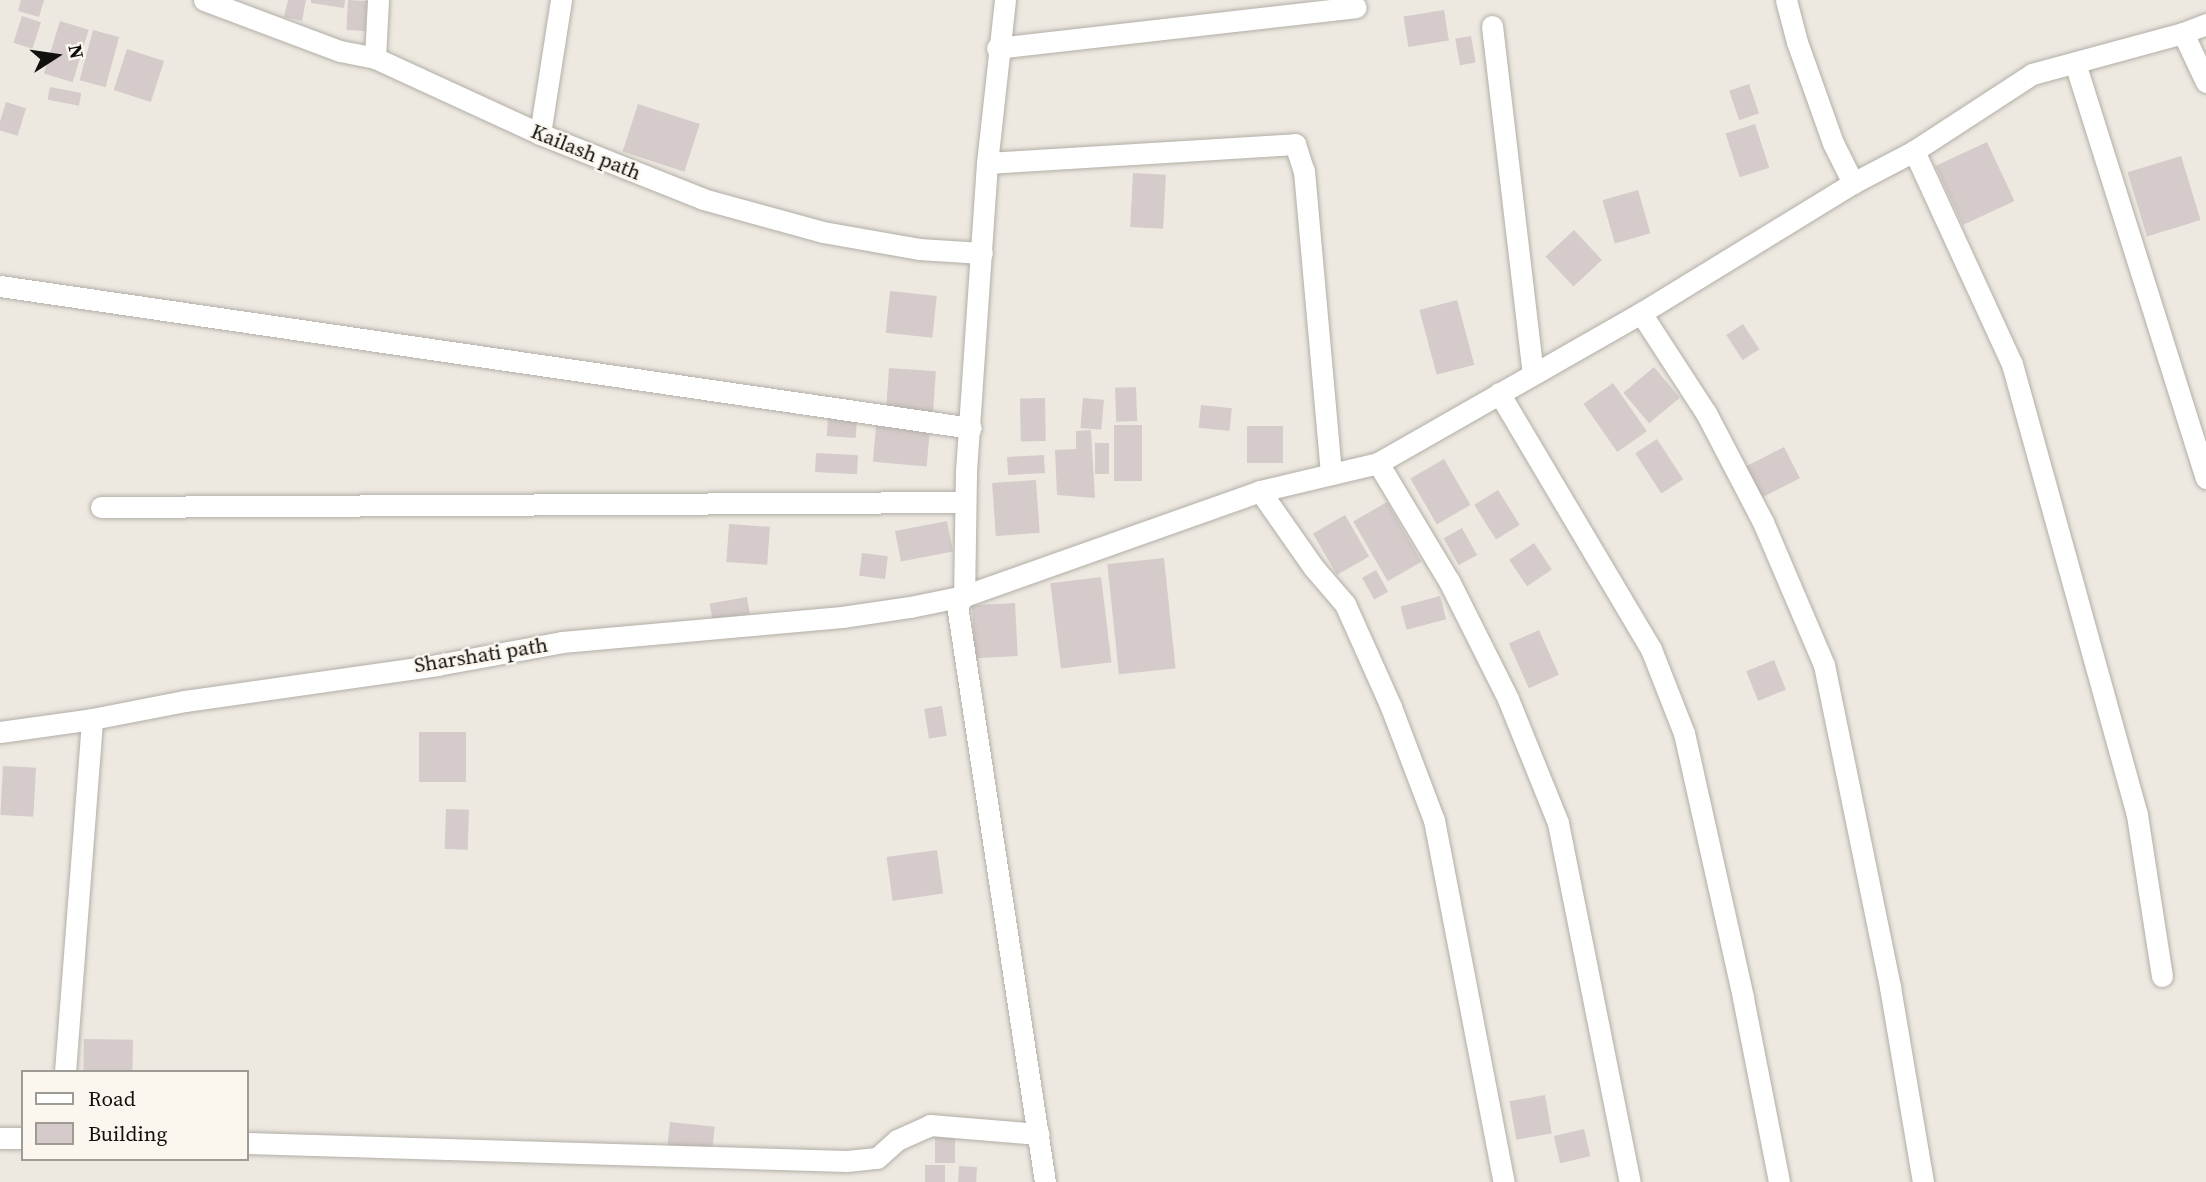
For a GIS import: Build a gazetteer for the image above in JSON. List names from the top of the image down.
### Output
{
  "streets": {
    "street": ["Kailash path", "Sharshati path"]
  },
  "legend": ["Road", "Building"],
  "north": "right"
}
